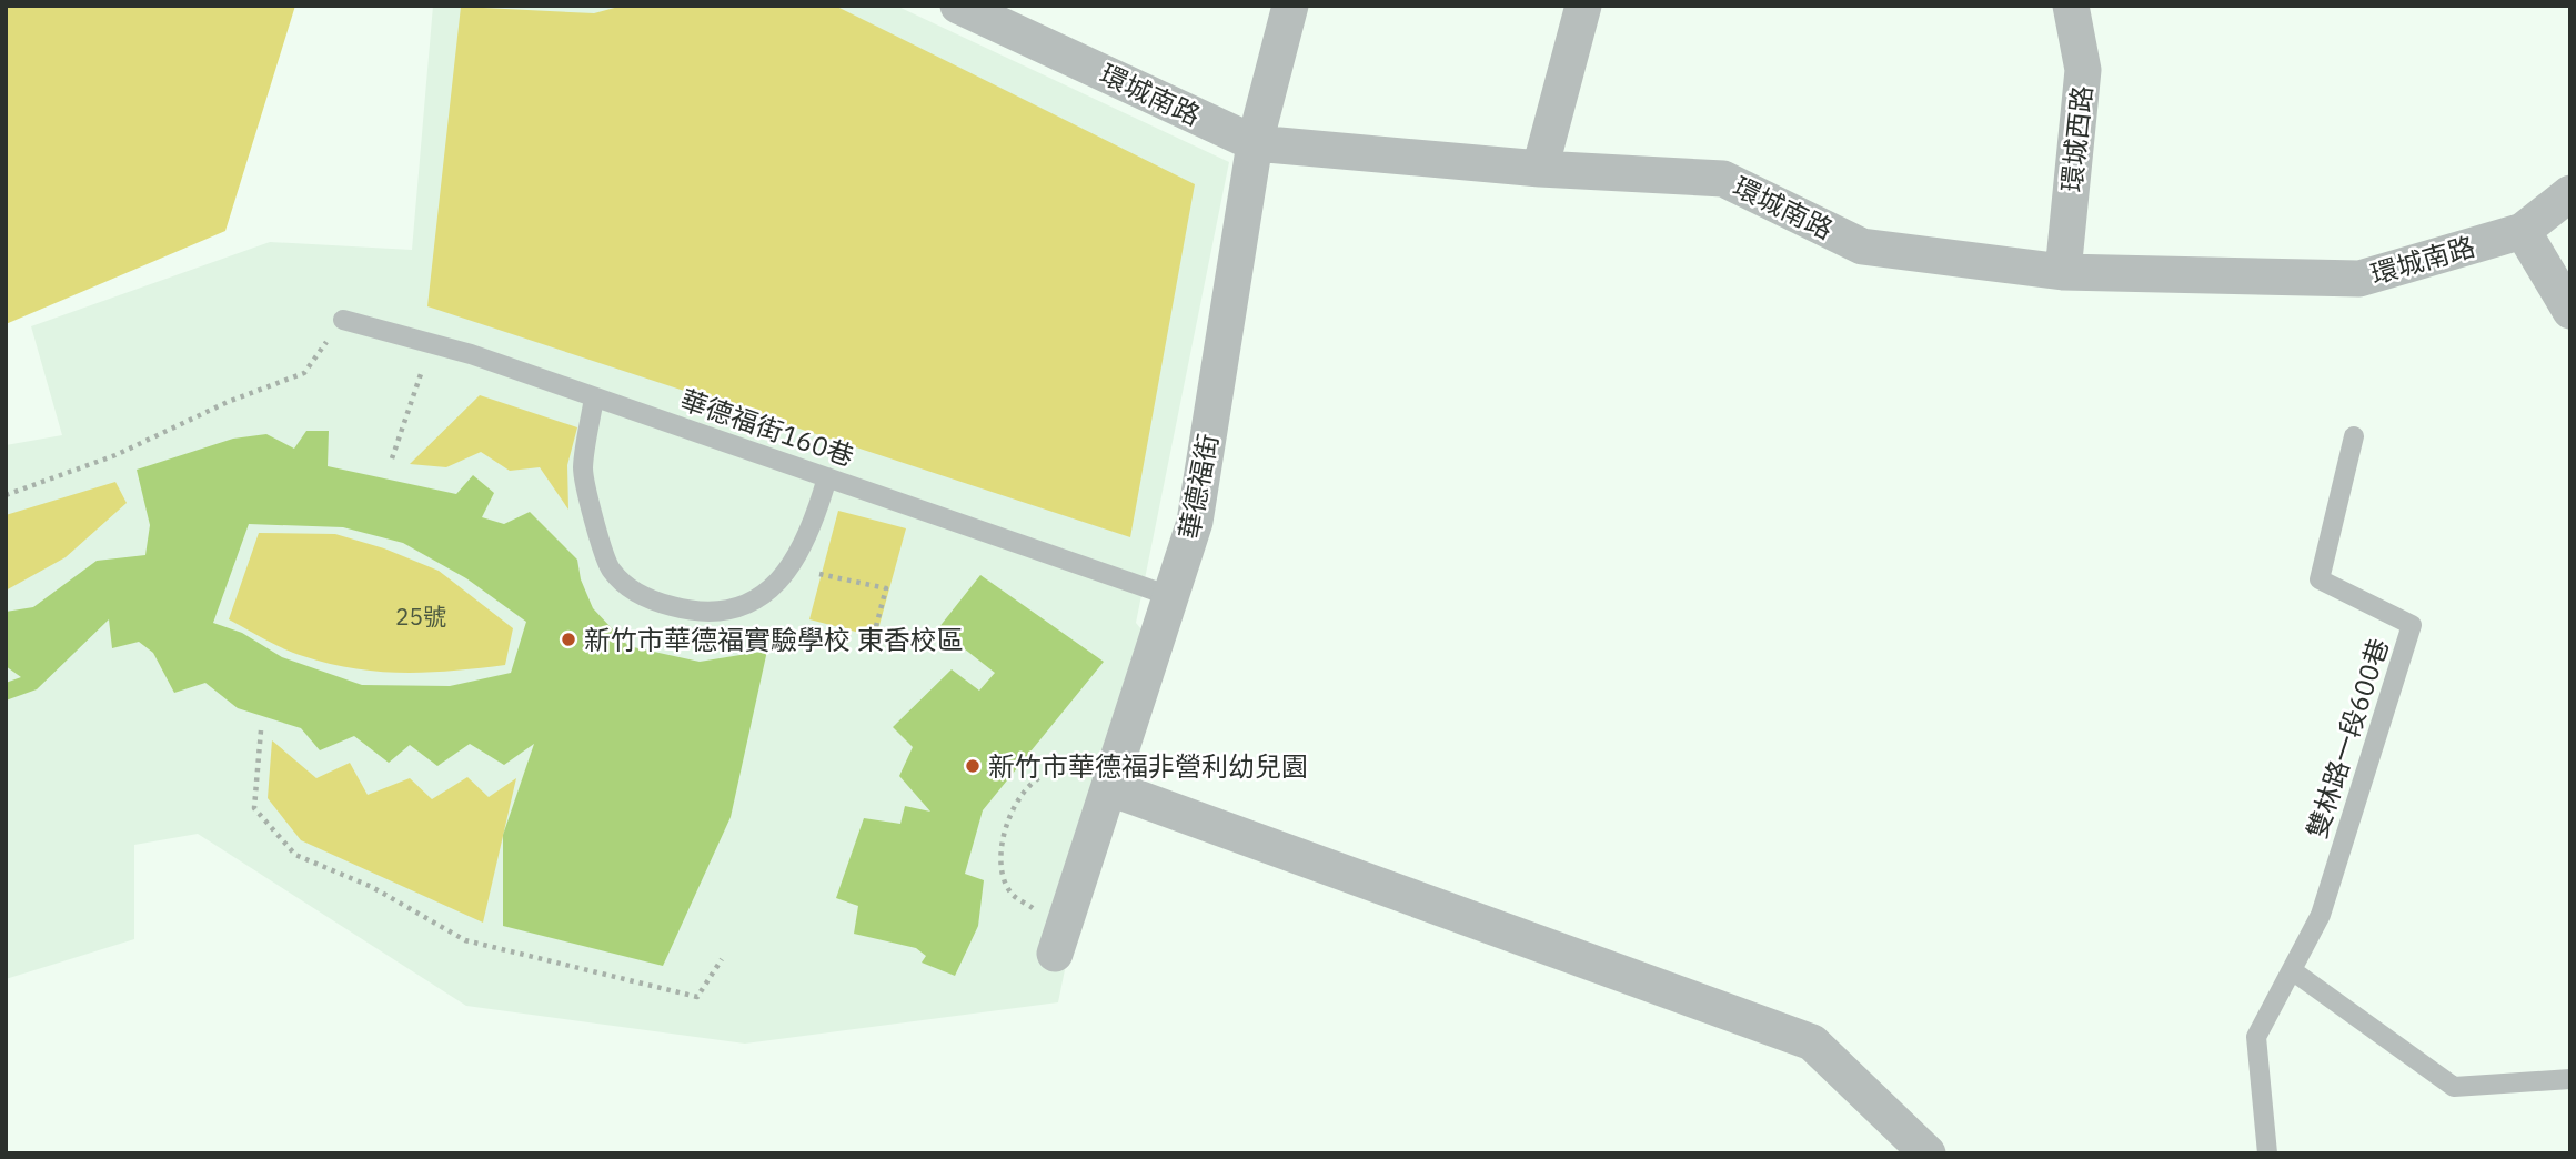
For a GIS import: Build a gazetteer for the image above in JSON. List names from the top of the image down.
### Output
{
  "streets": {
    "street": ["環城南路", "環城西路", "華德福街"],
    "lane": ["華德福街160巷", "雙林路一段600巷"]
  },
  "crossings": [
    ["環城南路", "環城西路"],
    ["環城南路", "華德福街"],
    ["華德福街160巷", "華德福街"]
  ],
  "places": ["新竹市華德福實驗學校 東香校區", "新竹市華德福非營利幼兒園"],
  "house_numbers": ["25號"]
}
